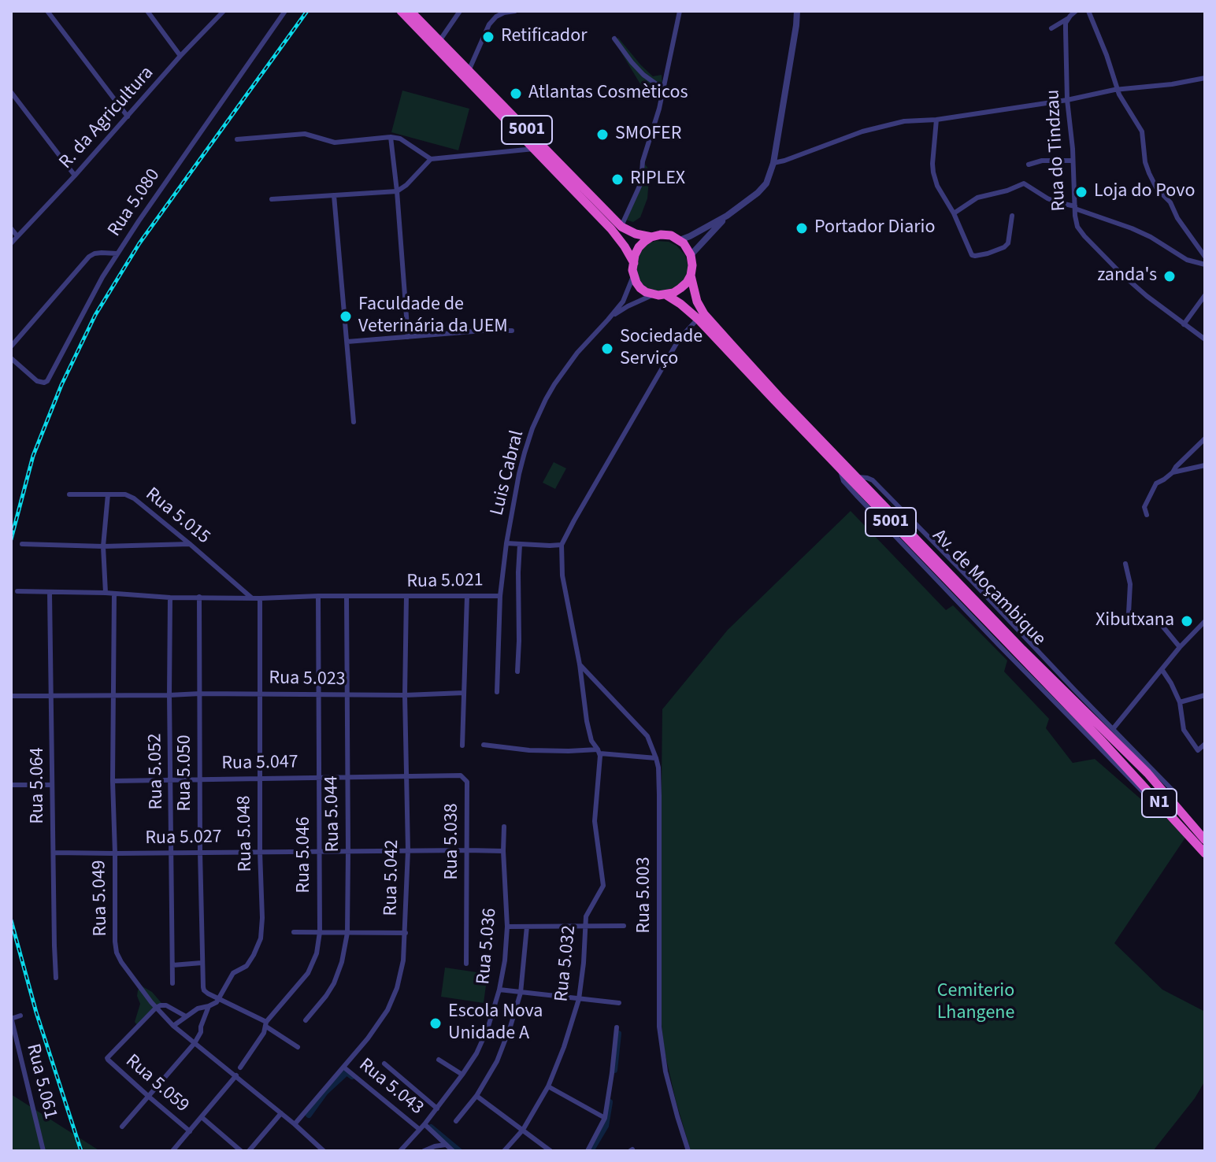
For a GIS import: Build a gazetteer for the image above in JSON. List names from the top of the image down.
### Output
{
  "streets": {
    "highway": ["5001", "Av. de Moçambique", "N1"],
    "street": [
      "R. da Agricultura",
      "Rua do Tindzau",
      "Rua 5.080",
      "Luis Cabral",
      "Rua 5.015",
      "Rua 5.021",
      "Rua 5.023",
      "Rua 5.047",
      "Rua 5.052",
      "Rua 5.050",
      "Rua 5.064",
      "Rua 5.044",
      "Rua 5.048",
      "Rua 5.027",
      "Rua 5.038",
      "Rua 5.046",
      "Rua 5.042",
      "Rua 5.003",
      "Rua 5.049",
      "Rua 5.036",
      "Rua 5.032",
      "Rua 5.061",
      "Rua 5.059",
      "Rua 5.043"
    ]
  },
  "crossings": [
    ["5001", "Luis Cabral"],
    ["5001", "Av. de Moçambique"],
    ["Luis Cabral", "Rua 5.021"],
    ["Luis Cabral", "Av. de Moçambique"],
    ["Rua 5.015", "Rua 5.021"],
    ["Rua 5.021", "Rua 5.052"],
    ["Rua 5.021", "Rua 5.050"],
    ["Rua 5.021", "Rua 5.064"],
    ["Rua 5.021", "Rua 5.044"],
    ["Rua 5.021", "Rua 5.048"],
    ["Rua 5.021", "Rua 5.046"],
    ["Rua 5.021", "Rua 5.042"],
    ["Rua 5.021", "Rua 5.049"],
    ["Av. de Moçambique", "N1"],
    ["Rua 5.023", "Rua 5.052"],
    ["Rua 5.023", "Rua 5.050"],
    ["Rua 5.023", "Rua 5.064"],
    ["Rua 5.023", "Rua 5.044"],
    ["Rua 5.023", "Rua 5.048"],
    ["Rua 5.023", "Rua 5.046"],
    ["Rua 5.023", "Rua 5.042"],
    ["Rua 5.023", "Rua 5.049"],
    ["Rua 5.047", "Rua 5.052"],
    ["Rua 5.047", "Rua 5.050"],
    ["Rua 5.047", "Rua 5.044"],
    ["Rua 5.047", "Rua 5.048"],
    ["Rua 5.047", "Rua 5.038"],
    ["Rua 5.047", "Rua 5.046"],
    ["Rua 5.047", "Rua 5.042"],
    ["Rua 5.047", "Rua 5.049"],
    ["Rua 5.052", "Rua 5.027"],
    ["Rua 5.050", "Rua 5.048"],
    ["Rua 5.050", "Rua 5.027"],
    ["Rua 5.064", "Rua 5.027"],
    ["Rua 5.044", "Rua 5.027"],
    ["Rua 5.048", "Rua 5.027"],
    ["Rua 5.048", "Rua 5.049"],
    ["Rua 5.027", "Rua 5.038"],
    ["Rua 5.027", "Rua 5.046"],
    ["Rua 5.027", "Rua 5.042"],
    ["Rua 5.027", "Rua 5.049"],
    ["Rua 5.027", "Rua 5.036"],
    ["Rua 5.038", "Rua 5.042"],
    ["Rua 5.042", "Rua 5.049"],
    ["Rua 5.042", "Rua 5.043"],
    ["Rua 5.003", "Rua 5.032"],
    ["Rua 5.049", "Rua 5.059"],
    ["Rua 5.036", "Rua 5.043"]
  ],
  "parks": ["Cemiterio Lhangene"],
  "places": [
    "Retificador",
    "Atlantas Cosmèticos",
    "SMOFER",
    "RIPLEX",
    "Loja do Povo",
    "Portador Diario",
    "zanda's",
    "Faculdade de Veterinária da UEM",
    "Sociedade Serviço",
    "Xibutxana",
    "Escola Nova Unidade A"
  ]
}
